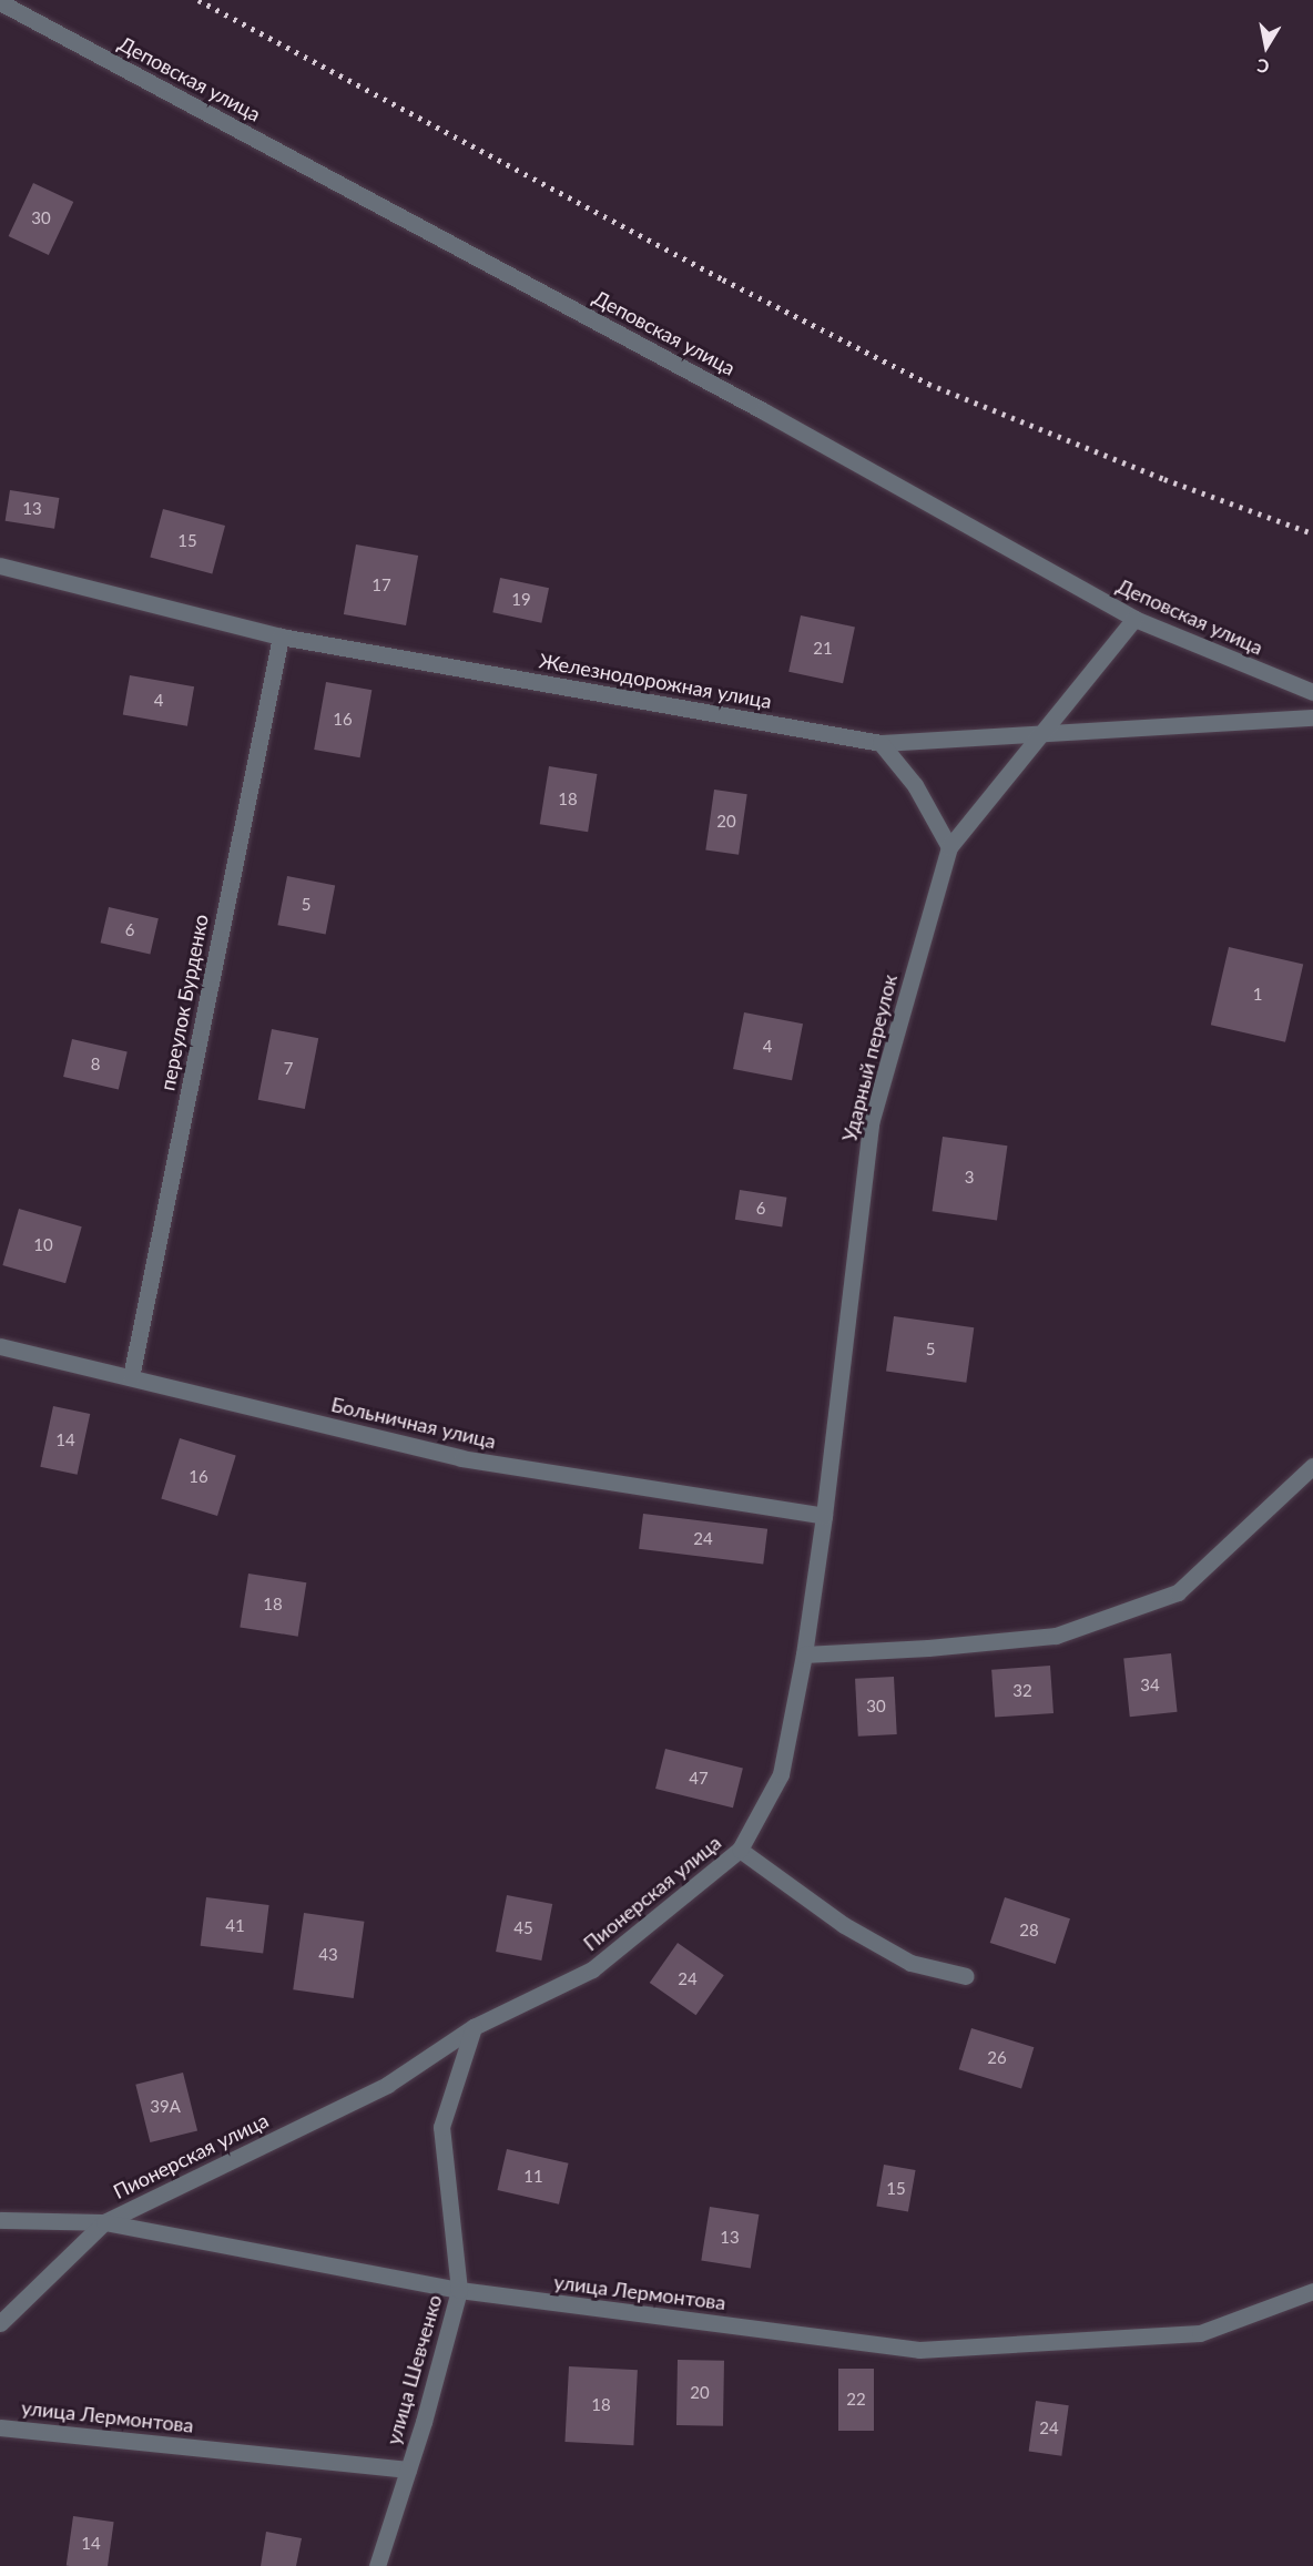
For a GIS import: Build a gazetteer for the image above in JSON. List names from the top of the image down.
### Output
{
  "streets": {
    "street": [
      "Деповская улица",
      "Железнодорожная улица",
      "переулок Бурденко",
      "Ударный переулок",
      "Больничная улица",
      "Пионерская улица",
      "улица Лермонтова",
      "улица Шевченко"
    ]
  },
  "crossings": [
    ["Деповская улица", "Ударный переулок"],
    ["Железнодорожная улица", "переулок Бурденко"],
    ["Железнодорожная улица", "Ударный переулок"],
    ["переулок Бурденко", "Больничная улица"],
    ["Ударный переулок", "Больничная улица"],
    ["Ударный переулок", "Пионерская улица"],
    ["Пионерская улица", "улица Лермонтова"],
    ["Пионерская улица", "улица Шевченко"],
    ["улица Лермонтова", "улица Шевченко"]
  ],
  "house_numbers": [
    "30",
    "13",
    "15",
    "17",
    "19",
    "21",
    "4",
    "16",
    "18",
    "20",
    "5",
    "6",
    "1",
    "4",
    "8",
    "7",
    "3",
    "6",
    "10",
    "5",
    "14",
    "16",
    "24",
    "18",
    "34",
    "32",
    "30",
    "47",
    "41",
    "45",
    "28",
    "43",
    "24",
    "26",
    "39А",
    "11",
    "15",
    "13",
    "20",
    "22",
    "18",
    "24",
    "14"
  ],
  "north": "bottom"
}
